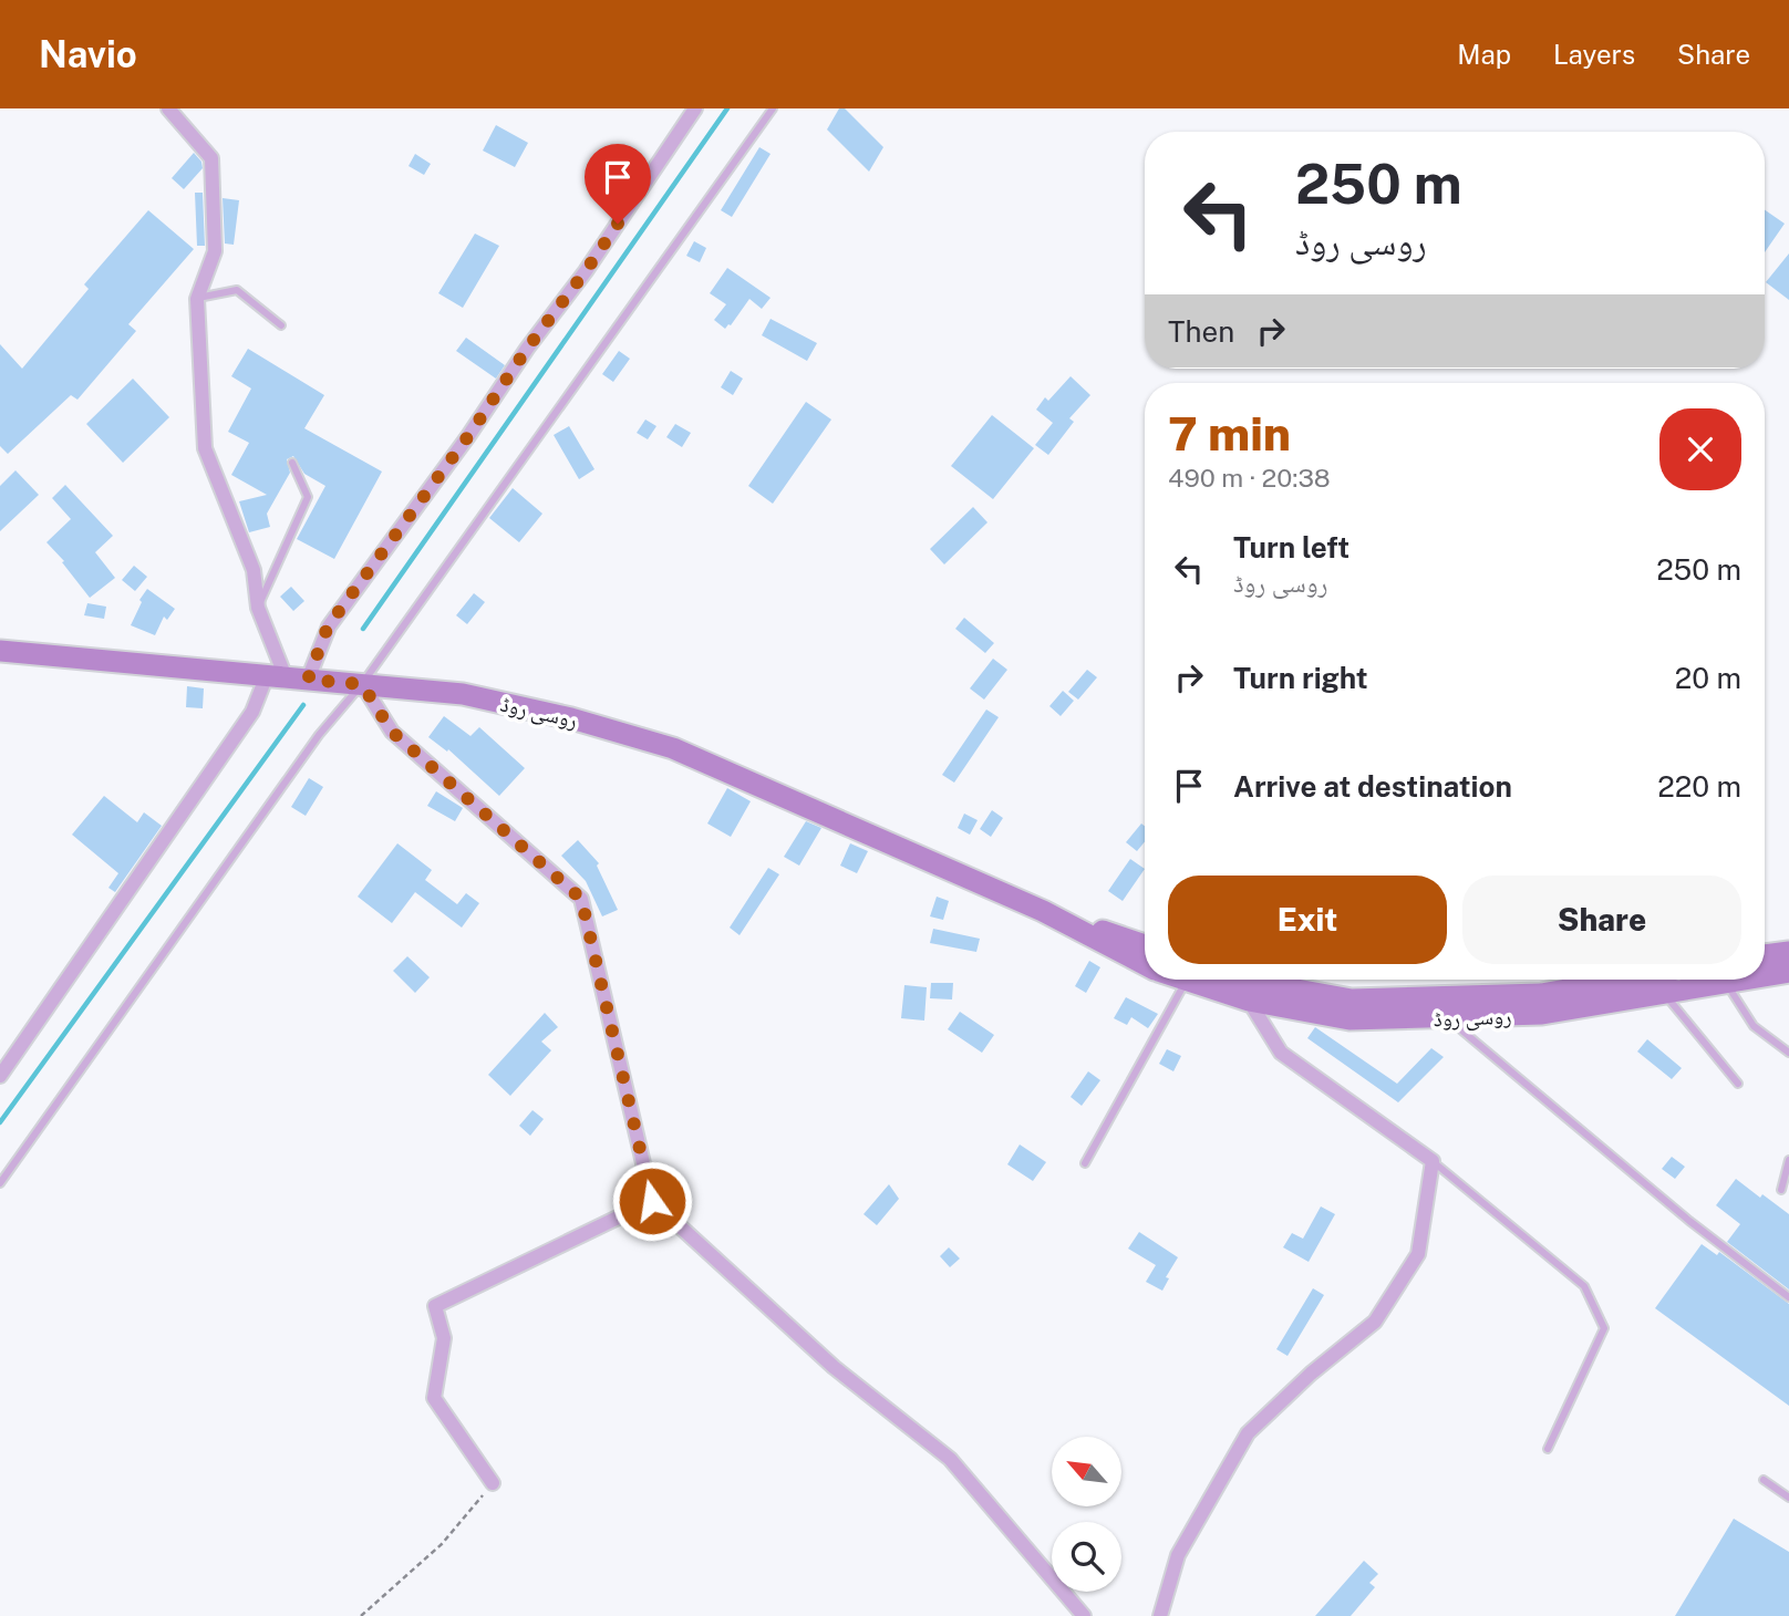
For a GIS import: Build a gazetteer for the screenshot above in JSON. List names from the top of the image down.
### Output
{
  "streets": {
    "main road": ["روسی روڈ"]
  },
  "north": "top left",
  "page": {
    "header": "Navio",
    "nav": ["Map", "Layers", "Share"],
    "turn": ["250 m", "روسی روڈ"],
    "then": "Then",
    "heading": ["7 min", "490 m · 20:38"],
    "list": [
      {
        "name": "Turn left",
        "note": "روسی روڈ",
        "value": "250 m"
      },
      {
        "name": "Turn right",
        "value": "20 m"
      },
      {
        "name": "Arrive at destination",
        "value": "220 m"
      }
    ],
    "buttons": ["Exit", "Share"]
  }
}
